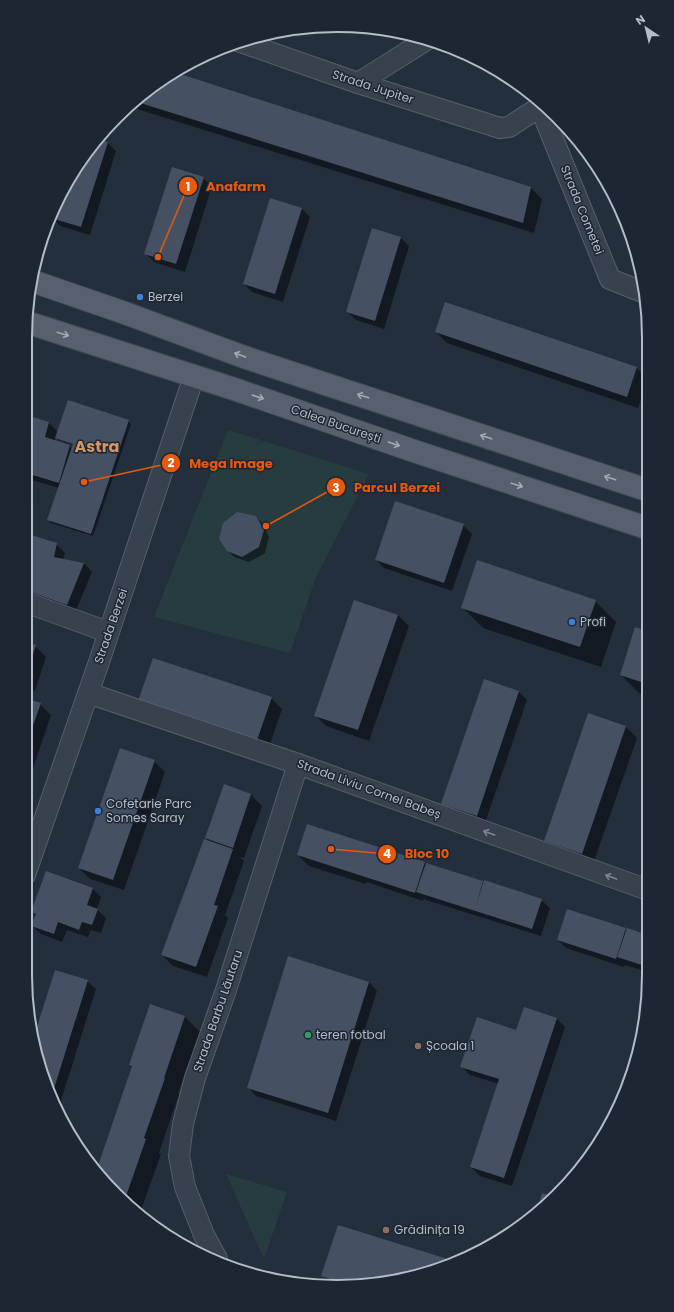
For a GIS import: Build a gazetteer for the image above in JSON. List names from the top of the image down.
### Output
{
  "streets": {
    "main road": ["Calea București"],
    "street": [
      "Strada Jupiter",
      "Strada Cometei",
      "Strada Berzei",
      "Strada Liviu Cornel Babeș",
      "Strada Barbu Lăutaru"
    ]
  },
  "crossings": [
    ["Calea București", "Strada Berzei"],
    ["Strada Berzei", "Strada Liviu Cornel Babeș"],
    ["Strada Liviu Cornel Babeș", "Strada Barbu Lăutaru"]
  ],
  "one_way": ["Strada Liviu Cornel Babeș"],
  "districts": ["Astra"],
  "places": [
    "Anafarm",
    "Berzei",
    "Mega Image",
    "Parcul Berzei",
    "Profi",
    "Cofetarie Parc Somes Saray",
    "Bloc 10",
    "teren fotbal",
    "Școala 1",
    "Grădinița 19"
  ],
  "north": "top left"
}
